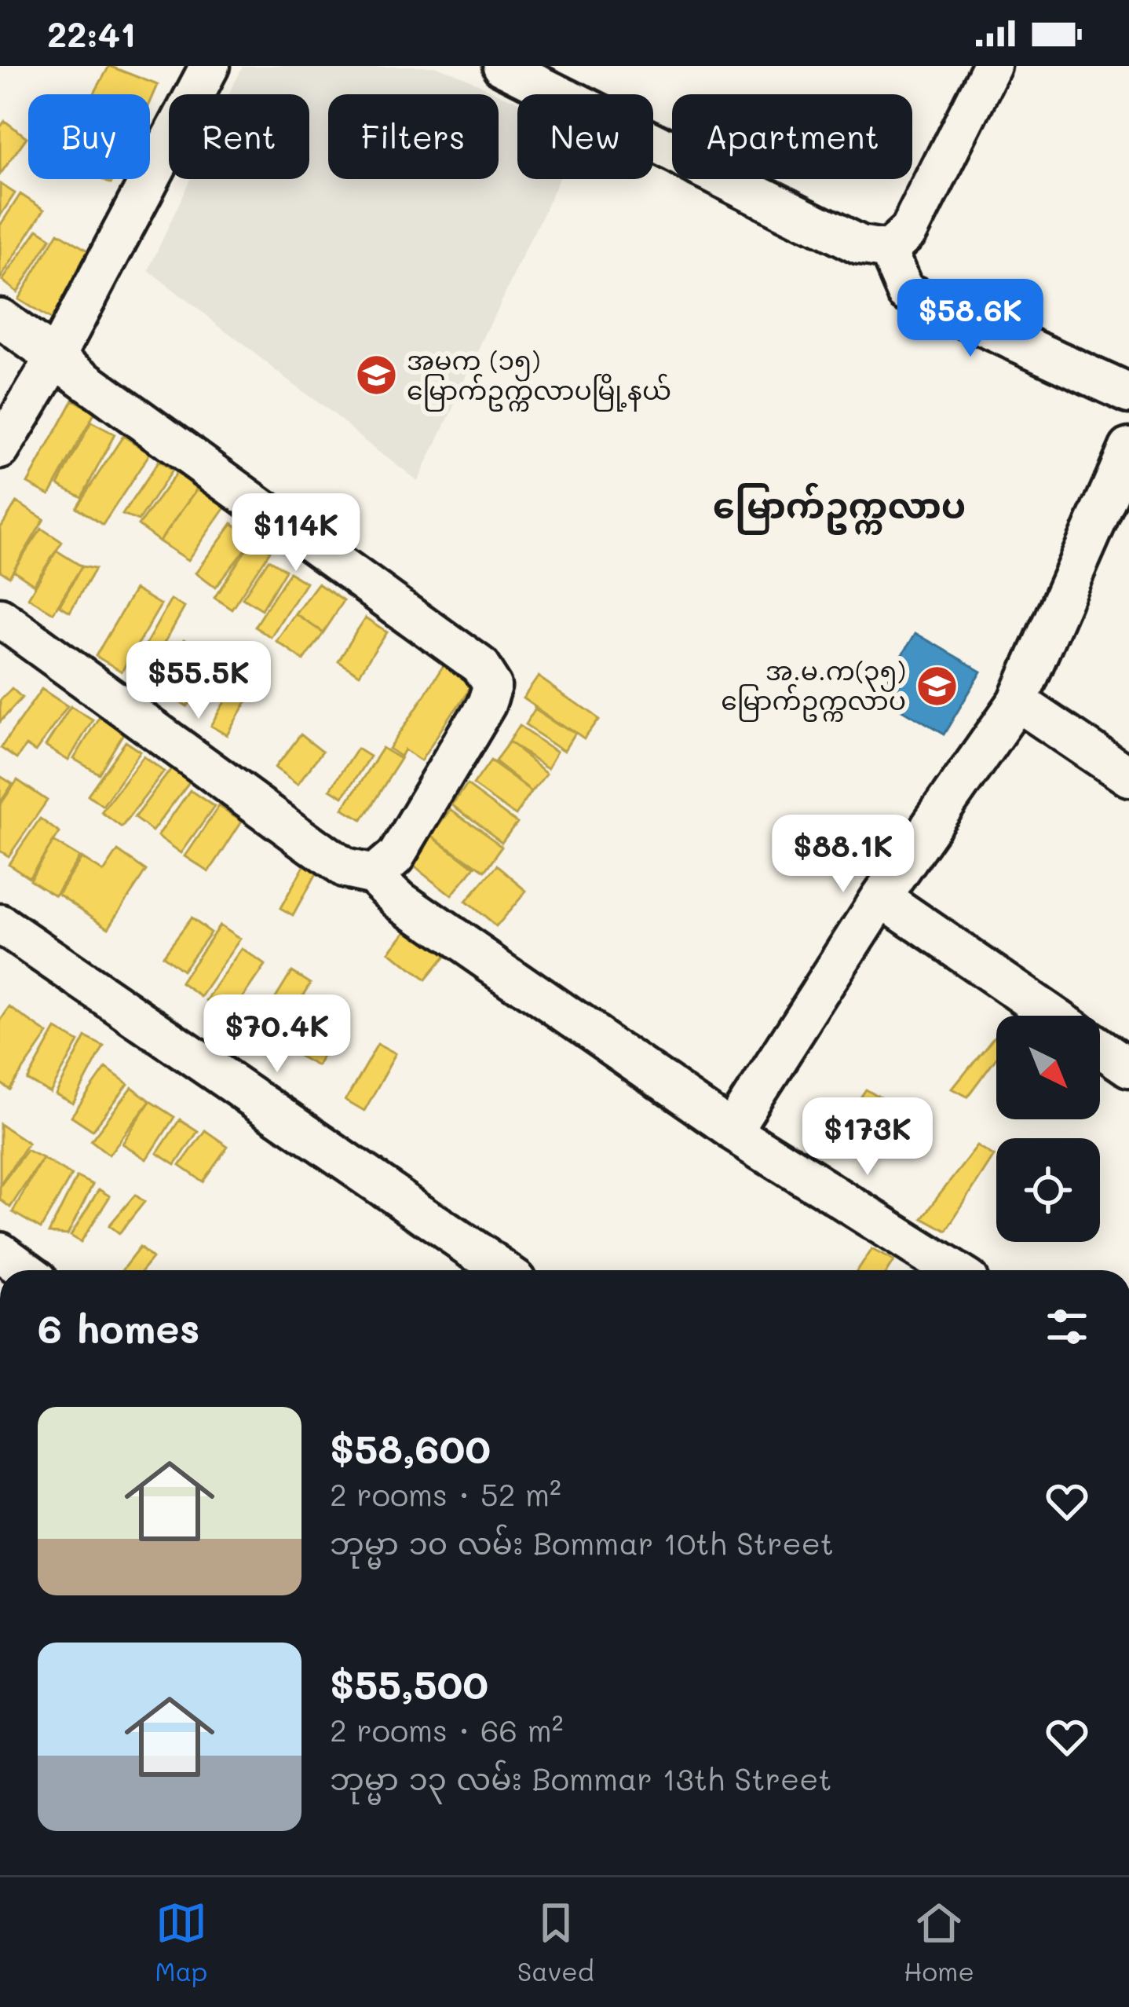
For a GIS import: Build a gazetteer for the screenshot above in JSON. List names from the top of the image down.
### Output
{
  "districts": ["မြောက်‌ဥက္ကလာပ"],
  "places": {
    "school or university": ["အမက (၁၅) မြောက်ဥက္ကလာပမြို့နယ်", "အ.မ.က(၃၅) မြောက်ဥက္ကလာပ"]
  },
  "north": "bottom right",
  "page": {
    "status": "22:41",
    "chip": [
      "Buy",
      "Rent",
      "Filters",
      "New",
      "Apartment"
    ],
    "price": [
      "$58.6K",
      "$114K",
      "$55.5K",
      "$88.1K",
      "$70.4K",
      "$173K"
    ],
    "heading": "6 homes",
    "list": [
      {
        "name": "$58,600",
        "note": "2 rooms · 52 m² · ဘုမ္မာ ၁၀ လမ်း Bommar 10th Street"
      },
      {
        "name": "$55,500",
        "note": "2 rooms · 66 m² · ဘုမ္မာ ၁၃ လမ်း Bommar 13th Street"
      }
    ],
    "tabs": ["Map", "Saved", "Home"]
  }
}
